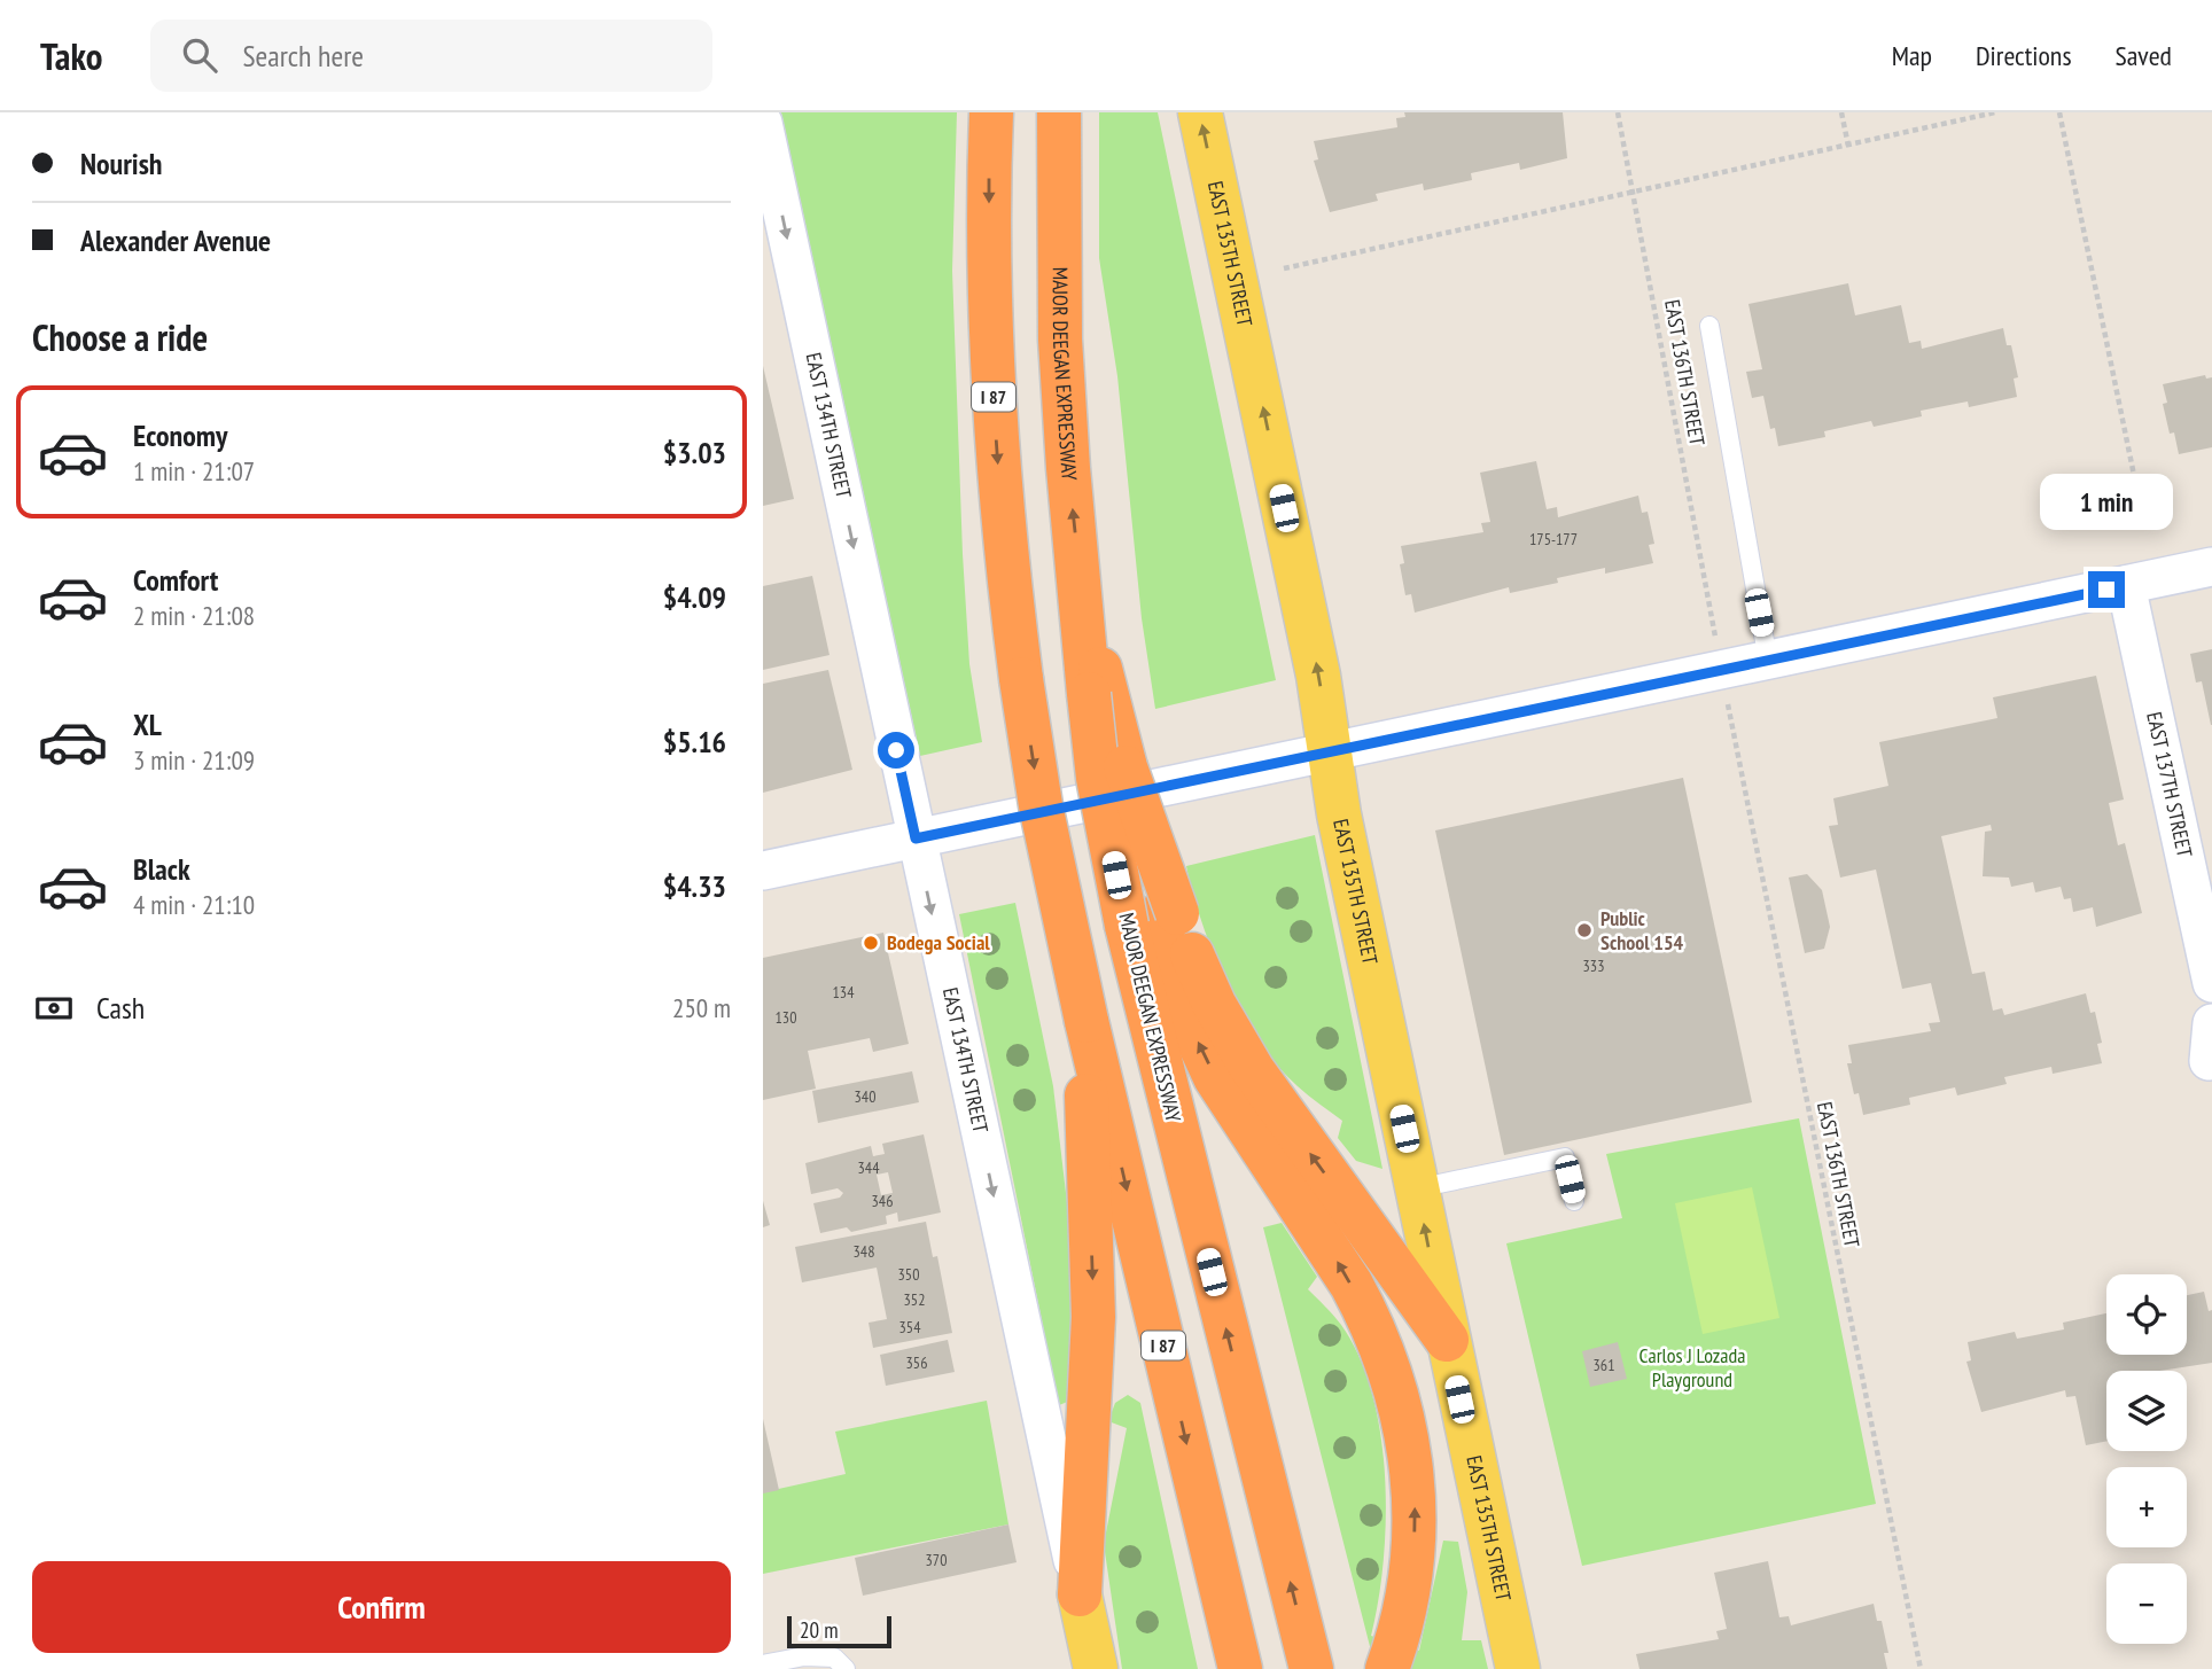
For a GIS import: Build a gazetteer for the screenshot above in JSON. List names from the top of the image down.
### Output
{
  "streets": {
    "highway": ["MAJOR DEEGAN EXPRESSWAY", "I 87"],
    "main road": ["EAST 135TH STREET", "EAST 134TH STREET"],
    "street": ["EAST 137TH STREET"],
    "path": ["EAST 136TH STREET"]
  },
  "one_way": ["EAST 135TH STREET", "EAST 134TH STREET"],
  "parks": ["Carlos J Lozada Playground"],
  "places": ["Public School 154", "Bodega Social"],
  "house_numbers": [
    "175-177",
    "333",
    "134",
    "130",
    "340",
    "344",
    "346",
    "348",
    "350",
    "352",
    "354",
    "356",
    "361",
    "370"
  ],
  "scale_bar": "20 m",
  "page": {
    "header": "Tako",
    "search": "Search here",
    "nav": ["Map", "Directions", "Saved"],
    "banner": ["Nourish", "Alexander Avenue"],
    "heading": "Choose a ride",
    "list": [
      {
        "name": "Economy",
        "note": "1 min · 21:07",
        "value": "$3.03"
      },
      {
        "name": "Comfort",
        "note": "2 min · 21:08",
        "value": "$4.09"
      },
      {
        "name": "XL",
        "note": "3 min · 21:09",
        "value": "$5.16"
      },
      {
        "name": "Black",
        "note": "4 min · 21:10",
        "value": "$4.33"
      }
    ],
    "bubble": "1 min",
    "pay": ["Cash", "250 m"],
    "map_buttons": ["+", "−"],
    "buttons": "Confirm",
    "scale": "20 m"
  }
}
